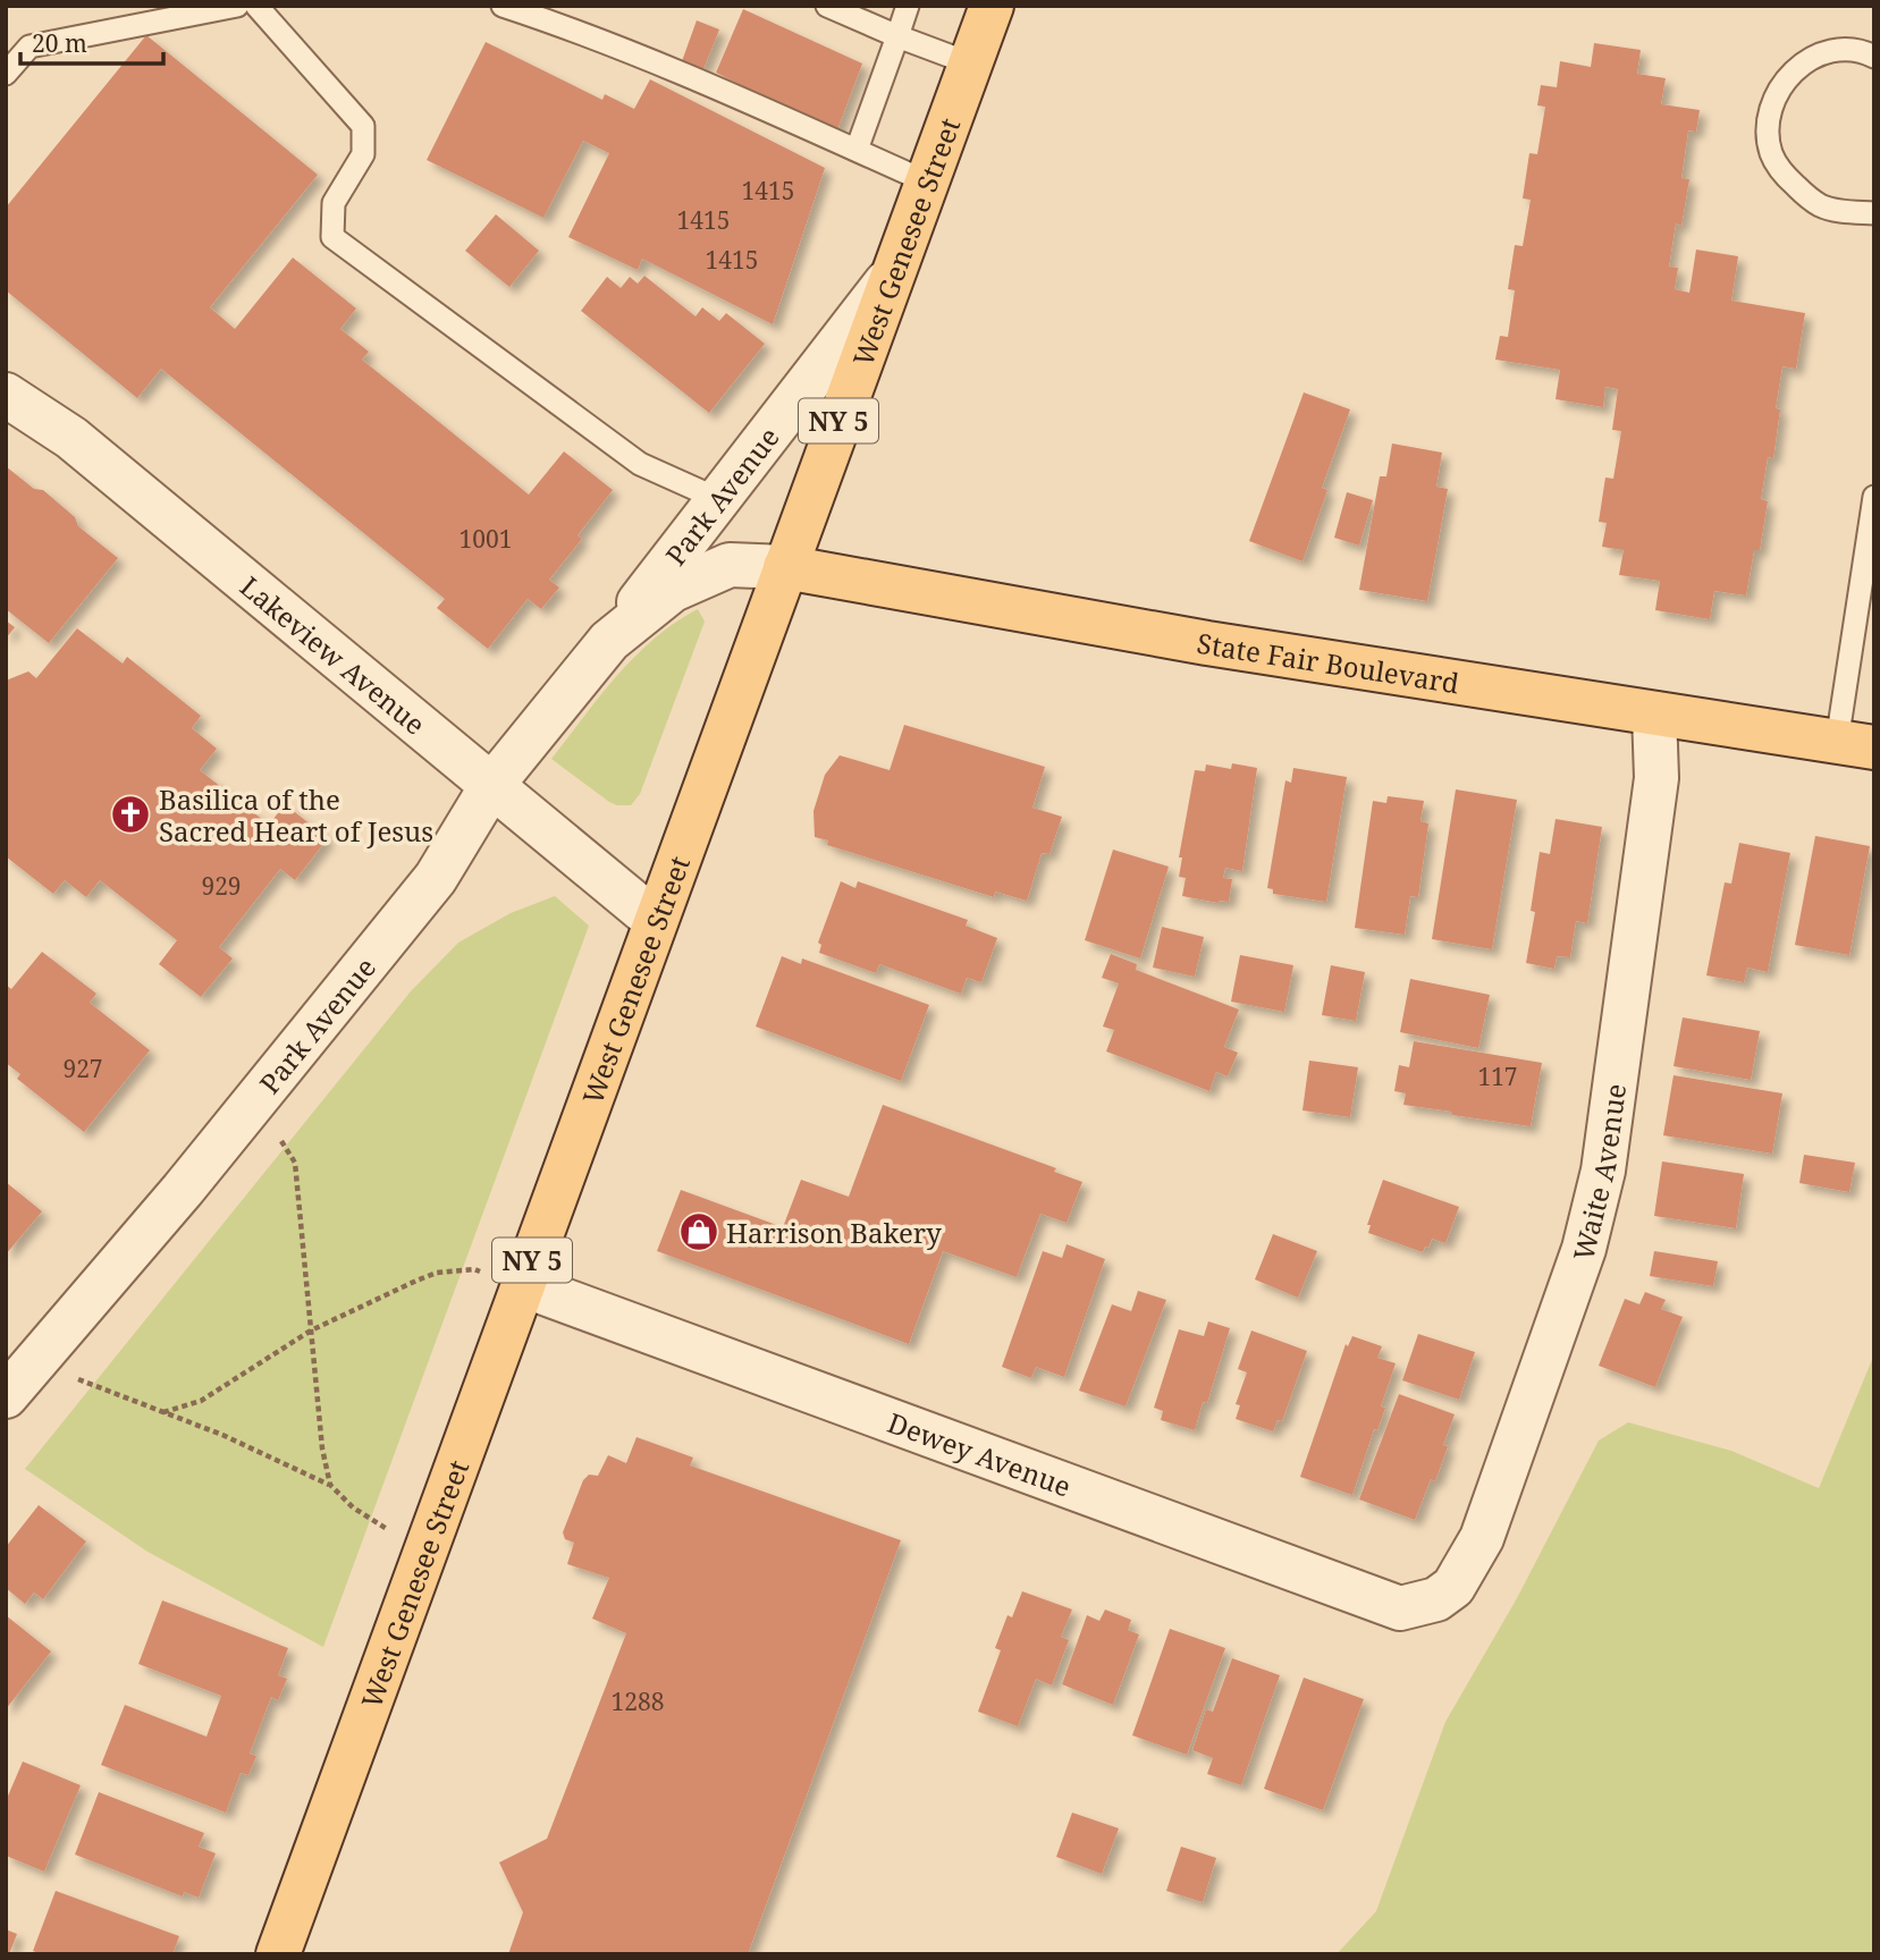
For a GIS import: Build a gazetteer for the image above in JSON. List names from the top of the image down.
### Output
{
  "streets": {
    "main road": ["West Genesee Street", "NY 5", "State Fair Boulevard"],
    "street": [
      "Park Avenue",
      "Lakeview Avenue",
      "Waite Avenue",
      "Dewey Avenue"
    ]
  },
  "crossings": [
    ["West Genesee Street", "Park Avenue"],
    ["West Genesee Street", "Lakeview Avenue"],
    ["West Genesee Street", "State Fair Boulevard"],
    ["West Genesee Street", "Dewey Avenue"],
    ["Park Avenue", "Lakeview Avenue"],
    ["Park Avenue", "State Fair Boulevard"],
    ["State Fair Boulevard", "Waite Avenue"],
    ["Waite Avenue", "Dewey Avenue"]
  ],
  "places": {
    "church": ["Basilica of the Sacred Heart of Jesus"],
    "shop": ["Harrison Bakery"]
  },
  "house_numbers": [
    "1415",
    "1415",
    "1415",
    "1001",
    "929",
    "927",
    "117",
    "1288"
  ],
  "scale_bar": "20 m"
}
